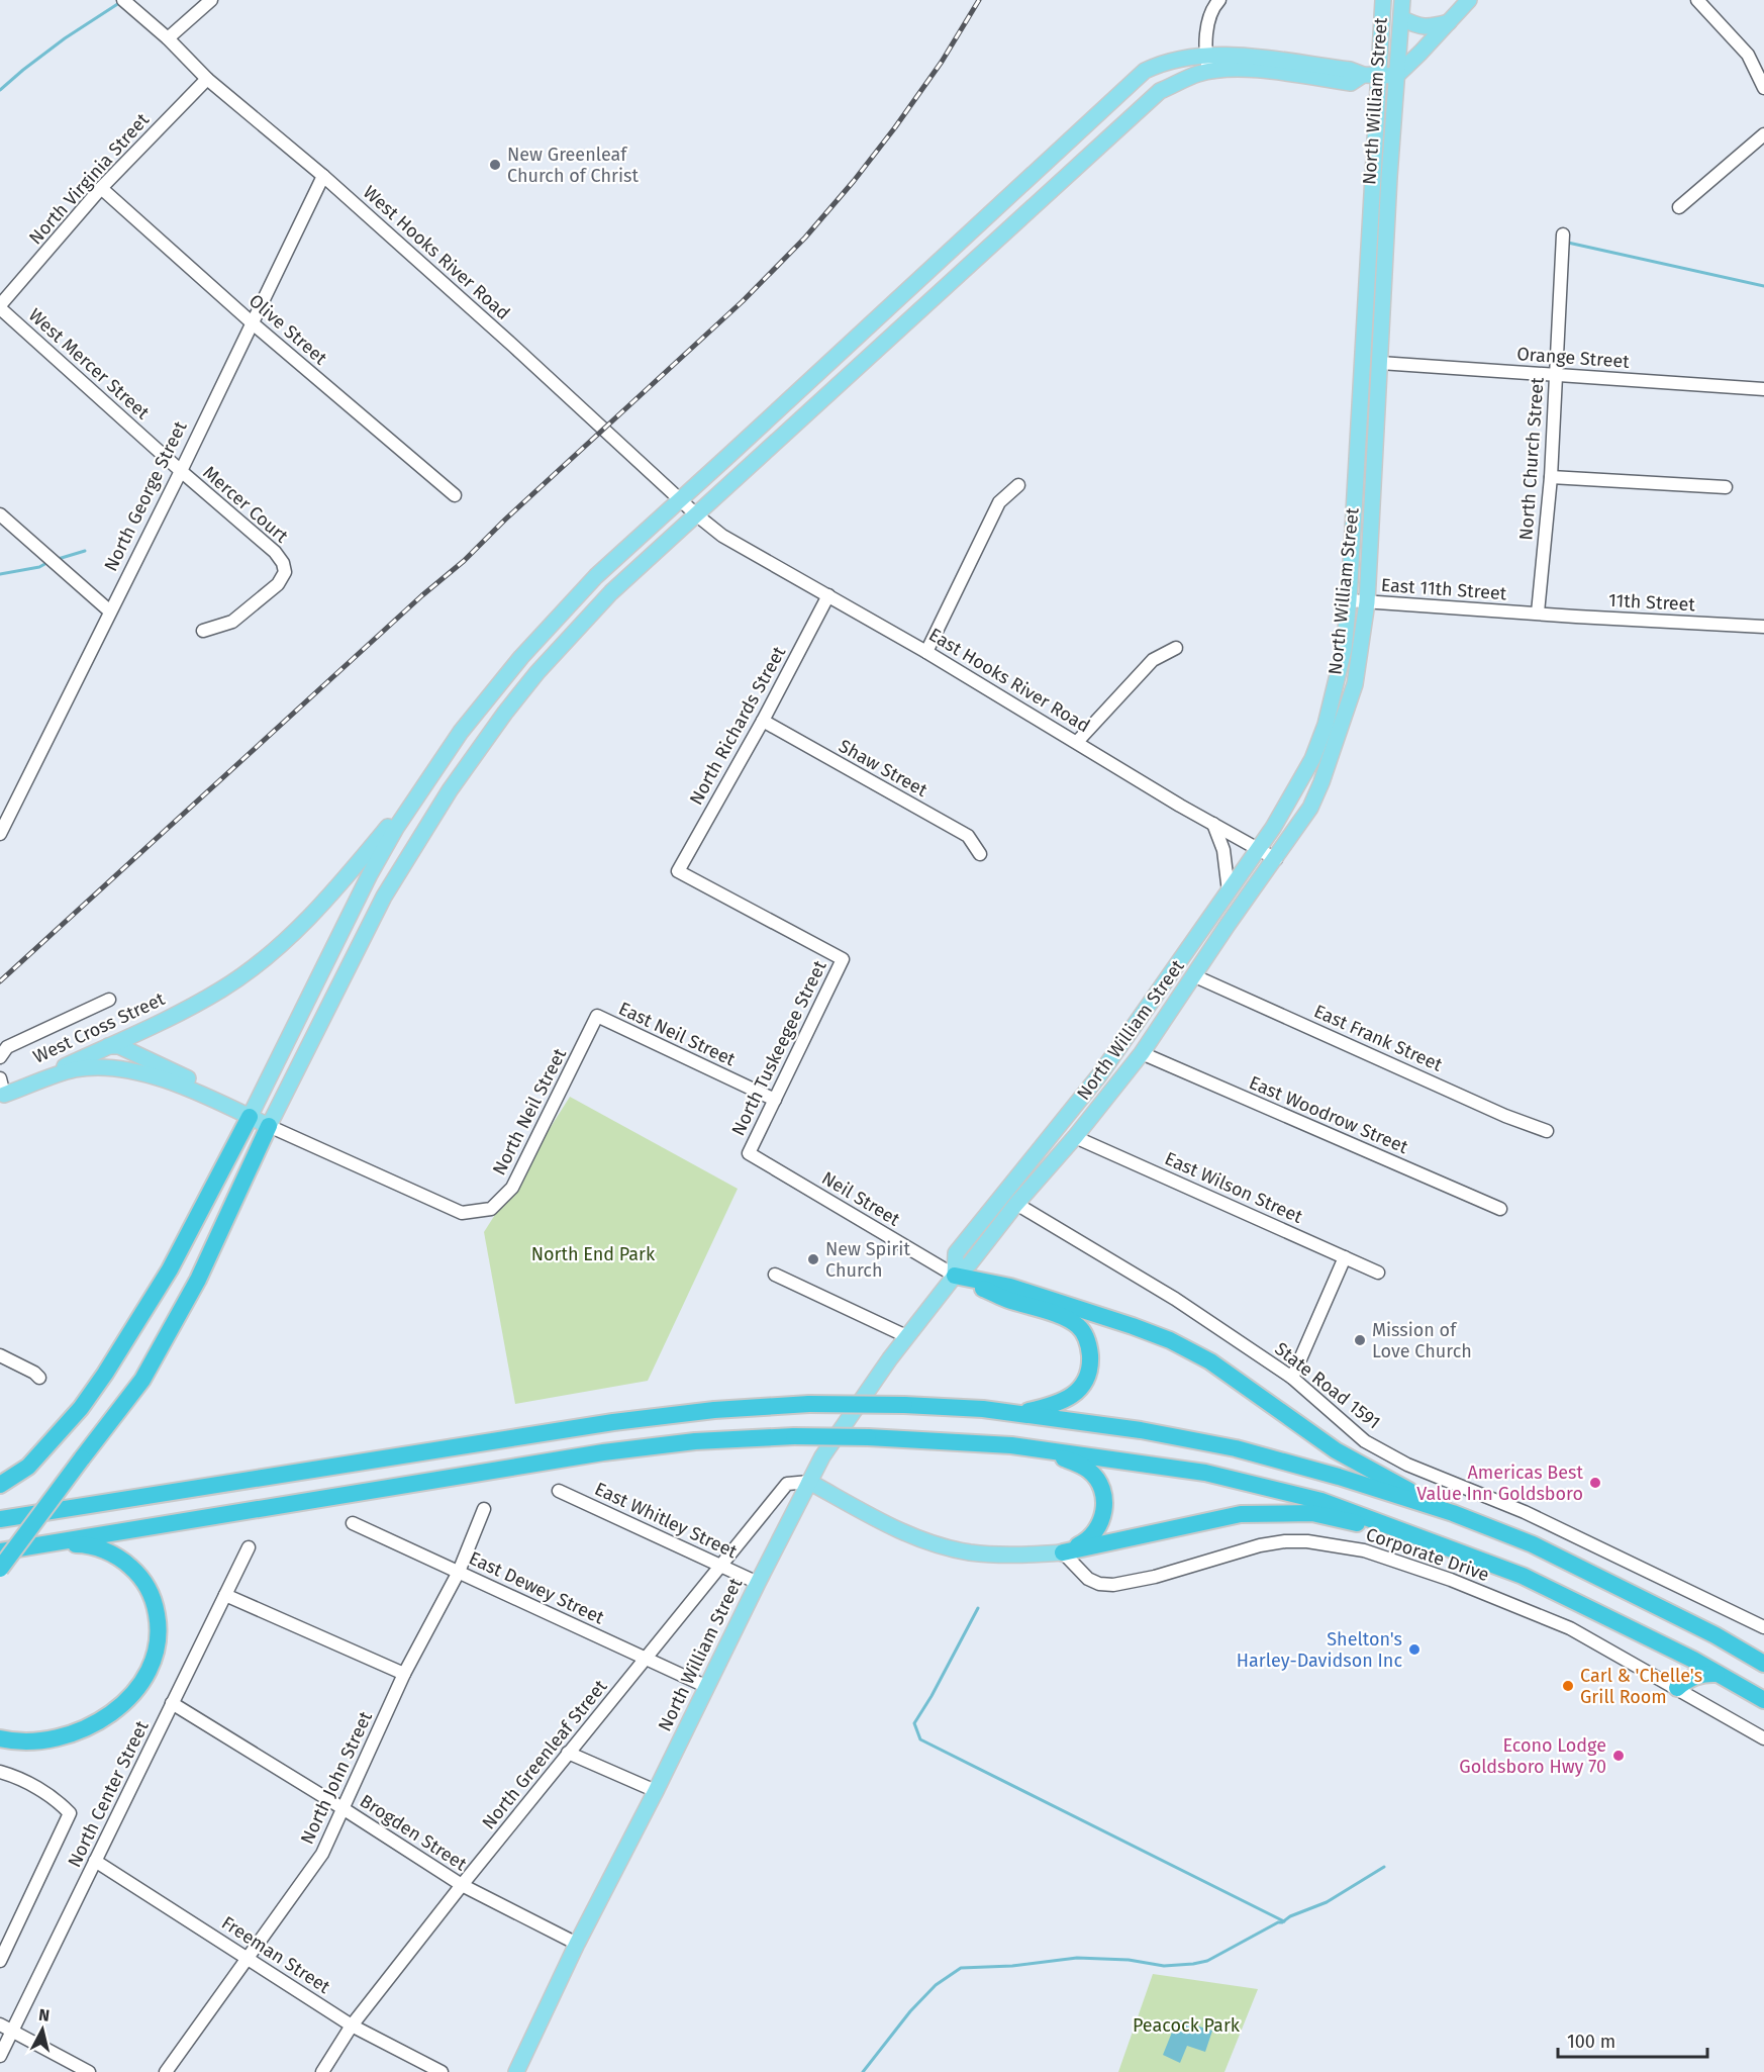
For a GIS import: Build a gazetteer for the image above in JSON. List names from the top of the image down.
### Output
{
  "streets": {
    "main road": ["North William Street", "West Cross Street"],
    "street": [
      "North Virginia Street",
      "West Hooks River Road",
      "Olive Street",
      "Orange Street",
      "West Mercer Street",
      "North Church Street",
      "North George Street",
      "Mercer Court",
      "East 11th Street",
      "11th Street",
      "East Hooks River Road",
      "North Richards Street",
      "Shaw Street",
      "East Neil Street",
      "East Frank Street",
      "North Tuskeegee Street",
      "North Neil Street",
      "East Woodrow Street",
      "East Wilson Street",
      "Neil Street",
      "State Road 1591",
      "East Whitley Street",
      "Corporate Drive",
      "East Dewey Street",
      "North Greenleaf Street",
      "North John Street",
      "North Center Street",
      "Brogden Street",
      "Freeman Street"
    ]
  },
  "crossings": [
    ["North William Street", "Orange Street"],
    ["North William Street", "East 11th Street"],
    ["North William Street", "East Hooks River Road"],
    ["North William Street", "East Frank Street"],
    ["North William Street", "East Woodrow Street"],
    ["North William Street", "East Wilson Street"],
    ["North William Street", "Neil Street"],
    ["North William Street", "State Road 1591"],
    ["North William Street", "East Whitley Street"],
    ["North William Street", "East Dewey Street"],
    ["North William Street", "North Greenleaf Street"],
    ["North William Street", "Brogden Street"],
    ["North Virginia Street", "West Hooks River Road"],
    ["North Virginia Street", "Olive Street"],
    ["North Virginia Street", "West Mercer Street"],
    ["West Hooks River Road", "North George Street"],
    ["West Hooks River Road", "East Hooks River Road"],
    ["Olive Street", "North George Street"],
    ["Orange Street", "North Church Street"],
    ["West Mercer Street", "North George Street"],
    ["West Mercer Street", "Mercer Court"],
    ["North Church Street", "East 11th Street"],
    ["North Church Street", "11th Street"],
    ["North George Street", "Mercer Court"],
    ["East 11th Street", "11th Street"],
    ["East Hooks River Road", "North Richards Street"],
    ["North Richards Street", "Shaw Street"],
    ["North Richards Street", "North Tuskeegee Street"],
    ["West Cross Street", "North Neil Street"],
    ["East Neil Street", "North Tuskeegee Street"],
    ["East Neil Street", "North Neil Street"],
    ["North Tuskeegee Street", "Neil Street"],
    ["East Whitley Street", "North Greenleaf Street"],
    ["East Dewey Street", "North Greenleaf Street"],
    ["East Dewey Street", "North John Street"],
    ["North Greenleaf Street", "Brogden Street"],
    ["North Greenleaf Street", "Freeman Street"],
    ["North John Street", "Brogden Street"],
    ["North John Street", "Freeman Street"],
    ["North Center Street", "Brogden Street"],
    ["North Center Street", "Freeman Street"]
  ],
  "parks": ["North End Park", "Peacock Park"],
  "places": [
    "New Greenleaf Church of Christ",
    "New Spirit Church",
    "Mission of Love Church",
    "Americas Best Value Inn Goldsboro",
    "Shelton's Harley-Davidson Inc",
    "Carl & 'Chelle's Grill Room",
    "Econo Lodge Goldsboro Hwy 70"
  ],
  "scale_bar": "100 m",
  "north": "top"
}
